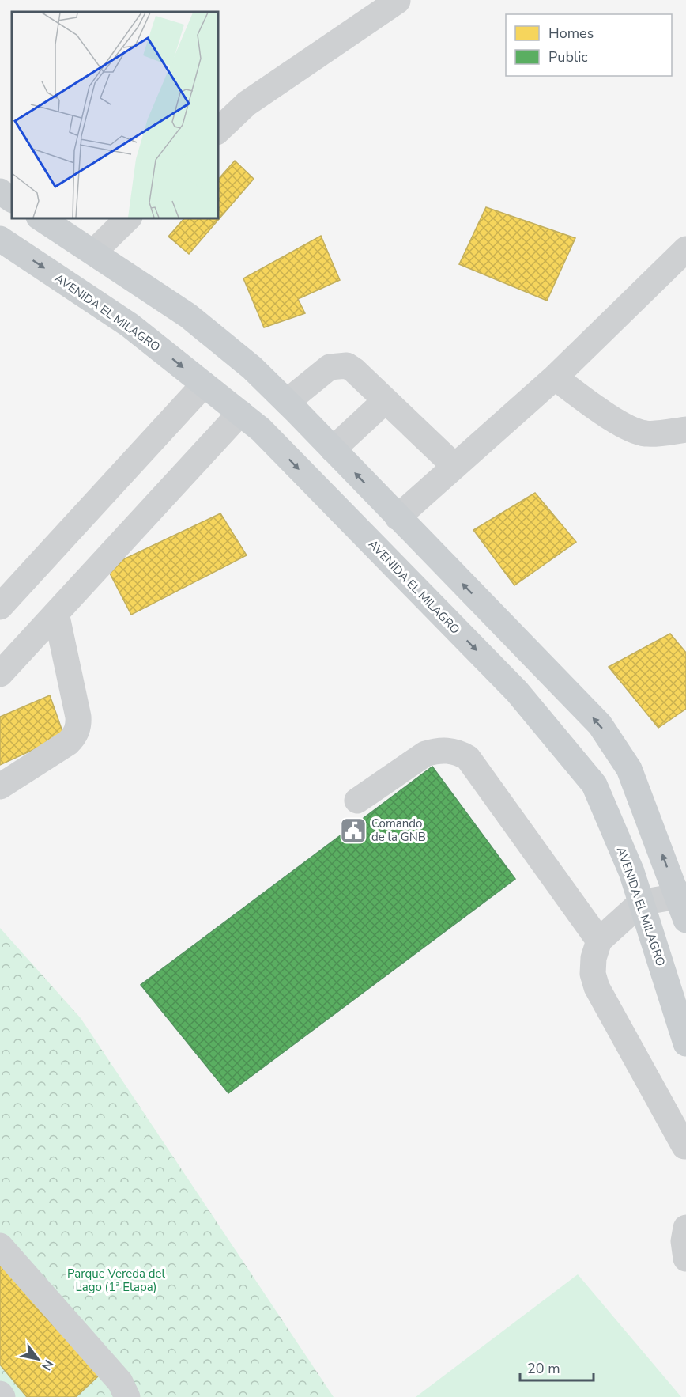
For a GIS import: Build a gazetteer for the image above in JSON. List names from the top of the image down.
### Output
{
  "streets": {
    "main road": ["AVENIDA EL MILAGRO"]
  },
  "parks": ["Parque Vereda del Lago (1ª Etapa)"],
  "places": {
    "public building": ["Comando de la GNB"]
  },
  "legend": ["Homes", "Public"],
  "scale_bar": "20 m",
  "north": "bottom right"
}
